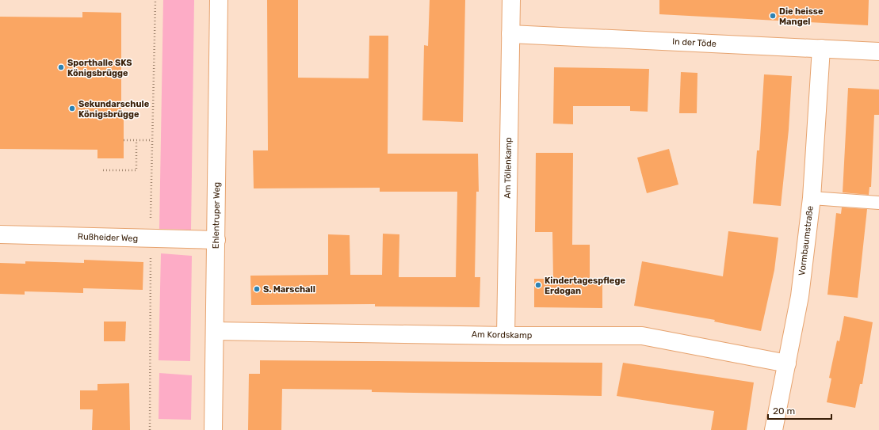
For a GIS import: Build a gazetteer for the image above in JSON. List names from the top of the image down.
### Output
{
  "streets": {
    "street": [
      "In der Töde",
      "Am Töllenkamp",
      "Ehlentruper Weg",
      "Rußheider Weg",
      "Vormbaumstraße",
      "Am Kordskamp"
    ]
  },
  "crossings": [
    ["In der Töde", "Am Töllenkamp"],
    ["In der Töde", "Vormbaumstraße"],
    ["Am Töllenkamp", "Am Kordskamp"],
    ["Ehlentruper Weg", "Rußheider Weg"],
    ["Ehlentruper Weg", "Am Kordskamp"],
    ["Vormbaumstraße", "Am Kordskamp"]
  ],
  "places": [
    "Die heisse Mangel",
    "Sporthalle SKS Königsbrügge",
    "Sekundarschule Königsbrügge",
    "Kindertagespflege Erdogan",
    "S. Marschall"
  ],
  "scale_bar": "20 m"
}
